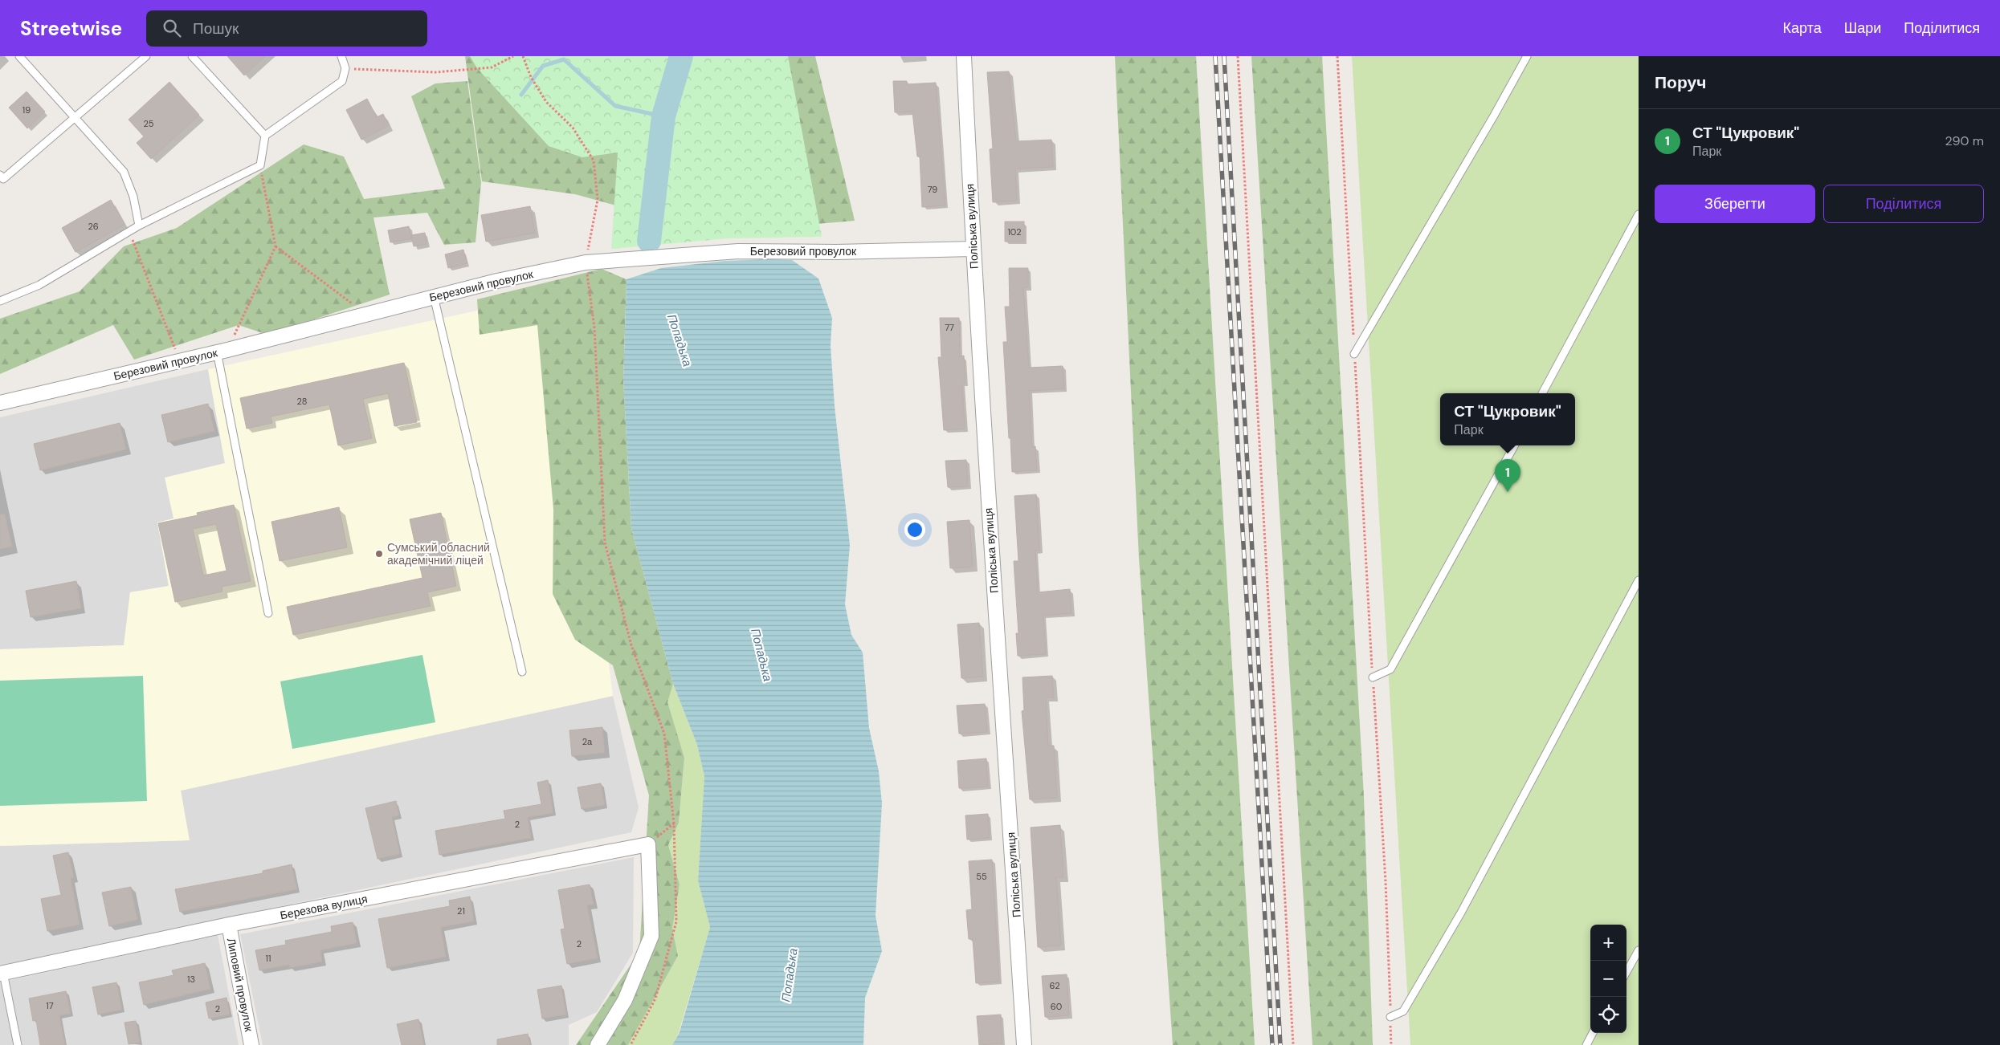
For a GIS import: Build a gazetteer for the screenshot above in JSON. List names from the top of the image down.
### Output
{
  "streets": {
    "street": [
      "Поліська вулиця",
      "Березовий провулок",
      "Березова вулиця",
      "Липовий провулок"
    ]
  },
  "crossings": [
    ["Поліська вулиця", "Березовий провулок"],
    ["Березова вулиця", "Липовий провулок"]
  ],
  "water": ["Попадька"],
  "places": ["Сумський обласний академічний ліцей"],
  "house_numbers": [
    "19",
    "25",
    "79",
    "26",
    "102",
    "77",
    "28",
    "2а",
    "2",
    "55",
    "21",
    "2",
    "11",
    "13",
    "62",
    "17",
    "60",
    "2"
  ],
  "page": {
    "header": "Streetwise",
    "search": "Пошук",
    "nav": ["Карта", "Шари", "Поділитися"],
    "heading": "Поруч",
    "list": [
      {
        "mark": "1",
        "name": "СТ \"Цукровик\"",
        "note": "Парк",
        "value": "290 m"
      }
    ],
    "buttons": ["Зберегти", "Поділитися"],
    "popup": ["СТ \"Цукровик\"", "Парк"],
    "pins": "1",
    "map_buttons": ["+", "−"]
  }
}
